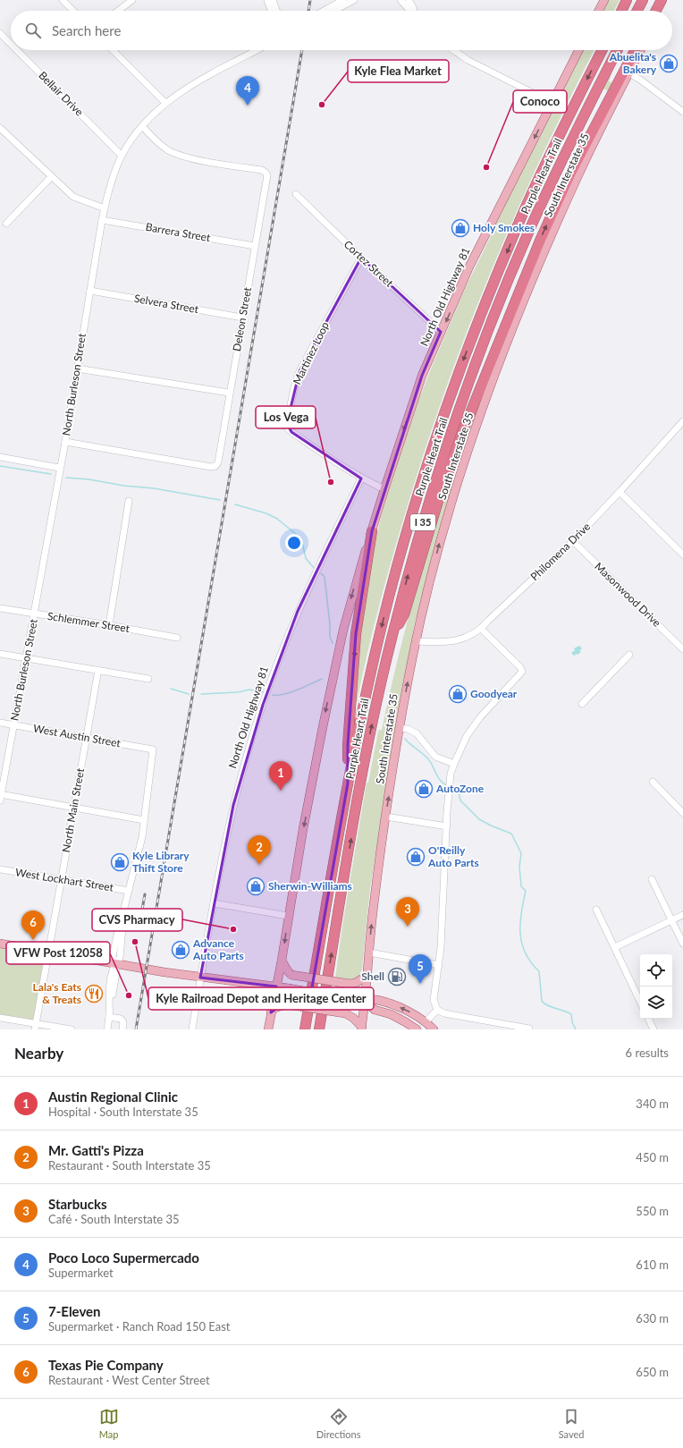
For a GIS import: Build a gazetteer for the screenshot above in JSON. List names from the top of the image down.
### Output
{
  "streets": {
    "highway": ["Purple Heart Trail", "I 35"],
    "main road": ["South Interstate 35", "North Old Highway 81"],
    "street": [
      "Bellair Drive",
      "Barrera Street",
      "Cortez Street",
      "Selvera Street",
      "Deleon Street",
      "Martinez Loop",
      "North Burleson Street",
      "Philomena Drive",
      "Masonwood Drive",
      "Schlemmer Street",
      "West Austin Street",
      "North Main Street",
      "West Lockhart Street"
    ]
  },
  "crossings": [
    ["Bellair Drive", "North Burleson Street"],
    ["South Interstate 35", "Philomena Drive"],
    ["Barrera Street", "Deleon Street"],
    ["Barrera Street", "North Burleson Street"],
    ["Cortez Street", "North Old Highway 81"],
    ["Cortez Street", "Martinez Loop"],
    ["North Old Highway 81", "Martinez Loop"],
    ["Selvera Street", "Deleon Street"],
    ["Selvera Street", "North Burleson Street"],
    ["Deleon Street", "North Burleson Street"],
    ["North Burleson Street", "Schlemmer Street"],
    ["North Burleson Street", "West Austin Street"],
    ["Philomena Drive", "Masonwood Drive"],
    ["West Austin Street", "North Main Street"],
    ["North Main Street", "West Lockhart Street"]
  ],
  "one_way": ["South Interstate 35", "North Old Highway 81"],
  "places": {
    "shop": [
      "Abuelita's Bakery",
      "Holy Smokes",
      "Goodyear",
      "AutoZone",
      "O'Reilly Auto Parts",
      "Kyle Library Thift Store",
      "Sherwin-Williams",
      "Advance Auto Parts"
    ],
    "other": [
      "Kyle Flea Market",
      "Conoco",
      "Los Vega",
      "CVS Pharmacy",
      "Kyle Railroad Depot and Heritage Center",
      "VFW Post 12058"
    ],
    "fuel station": ["Shell"],
    "restaurant": ["Lala's Eats & Treats"]
  },
  "page": {
    "search": "Search here",
    "pins": [
      "4",
      "1",
      "2",
      "3",
      "6",
      "5"
    ],
    "heading": ["Nearby", "6 results"],
    "list": [
      {
        "mark": "1",
        "name": "Austin Regional Clinic",
        "note": "Hospital · South Interstate 35",
        "value": "340 m"
      },
      {
        "mark": "2",
        "name": "Mr. Gatti's Pizza",
        "note": "Restaurant · South Interstate 35",
        "value": "450 m"
      },
      {
        "mark": "3",
        "name": "Starbucks",
        "note": "Café · South Interstate 35",
        "value": "550 m"
      },
      {
        "mark": "4",
        "name": "Poco Loco Supermercado",
        "note": "Supermarket",
        "value": "610 m"
      },
      {
        "mark": "5",
        "name": "7-Eleven",
        "note": "Supermarket · Ranch Road 150 East",
        "value": "630 m"
      },
      {
        "mark": "6",
        "name": "Texas Pie Company",
        "note": "Restaurant · West Center Street",
        "value": "650 m"
      }
    ],
    "nav": ["Map", "Directions", "Saved"]
  }
}
